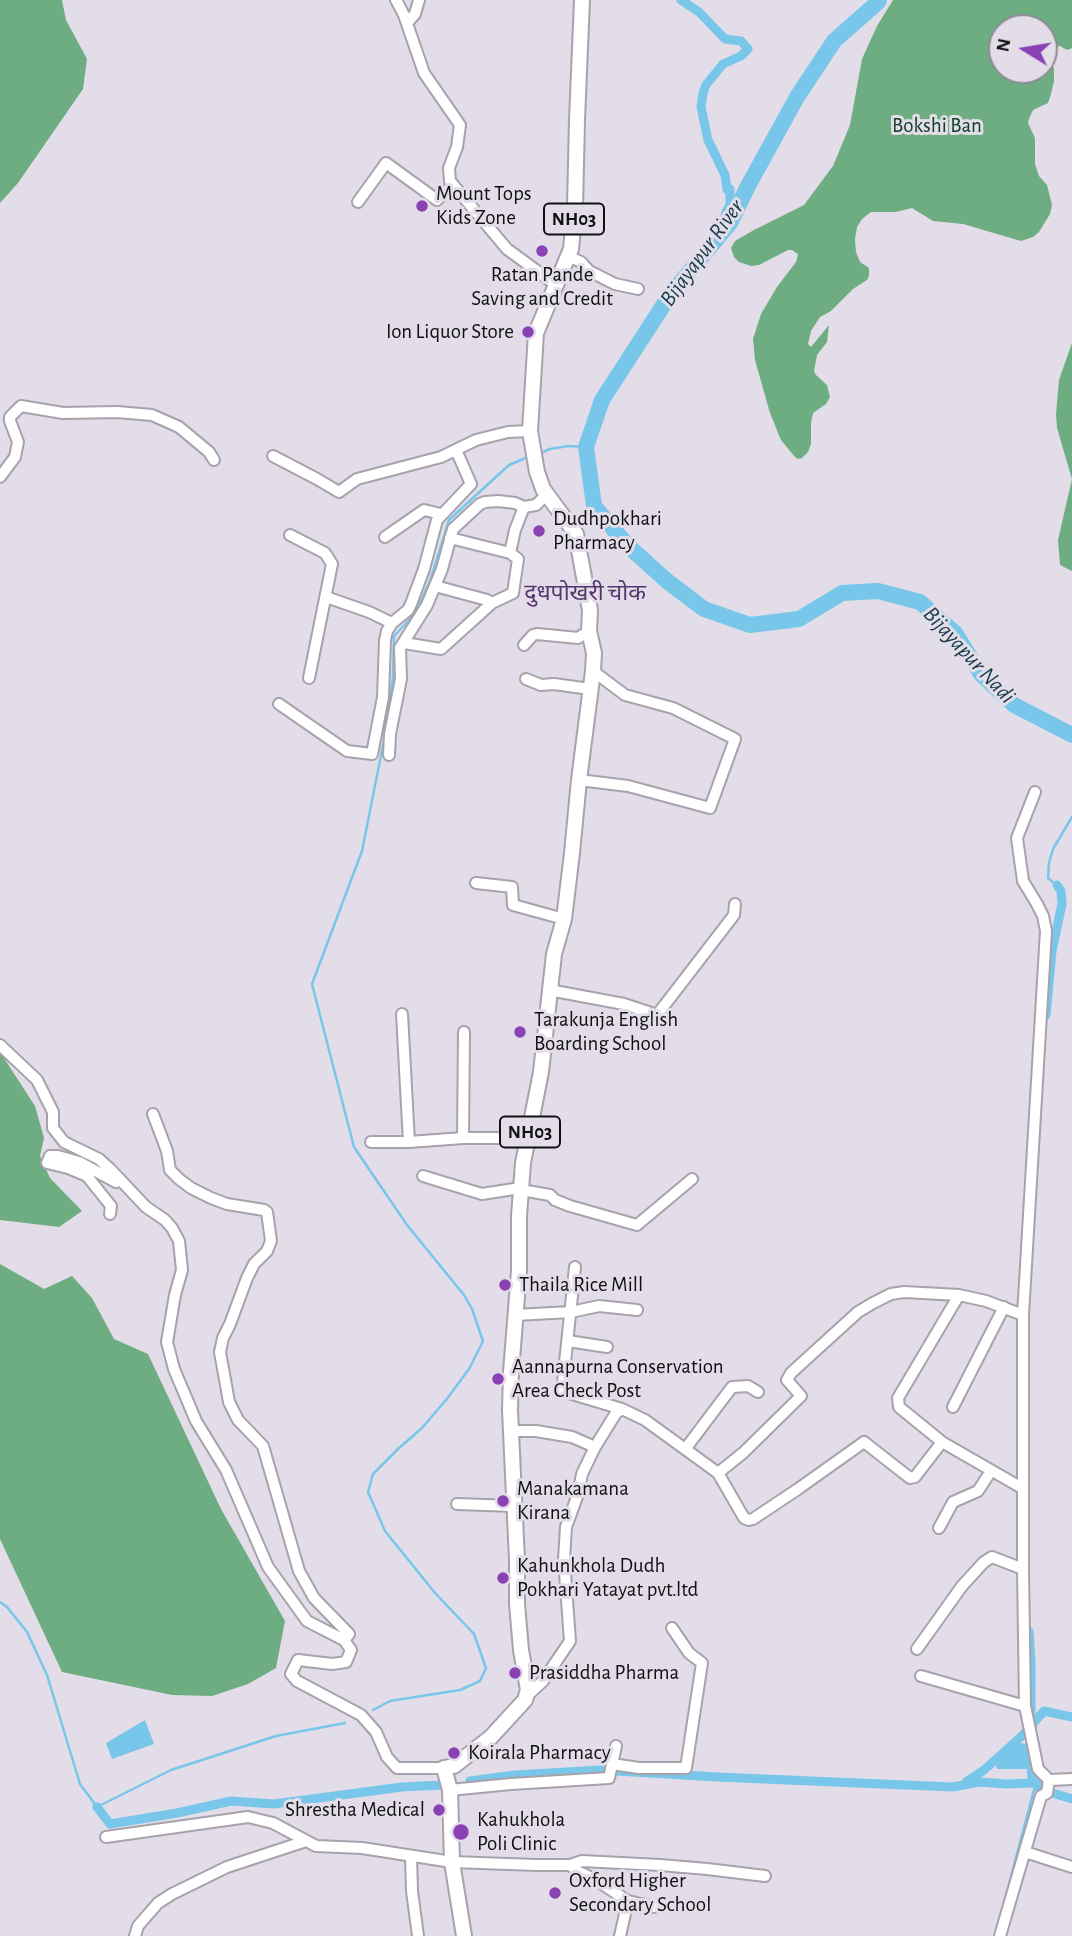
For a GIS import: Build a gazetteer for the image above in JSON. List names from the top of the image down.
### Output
{
  "streets": {
    "main road": ["NH03"]
  },
  "districts": ["दुधपोखरी चोक"],
  "water": ["Bijayapur River", "Bijayapur Nadi"],
  "parks": ["Bokshi Ban"],
  "places": [
    "Mount Tops Kids Zone",
    "Ratan Pande Saving and Credit",
    "Ion Liquor Store",
    "Dudhpokhari Pharmacy",
    "Tarakunja English Boarding School",
    "Thaila Rice Mill",
    "Aannapurna Conservation Area Check Post",
    "Manakamana Kirana",
    "Kahunkhola Dudh Pokhari Yatayat pvt.ltd",
    "Prasiddha Pharma",
    "Koirala Pharmacy",
    "Shrestha Medical",
    "Kahukhola Poli Clinic",
    "Oxford Higher Secondary School"
  ],
  "north": "left"
}
